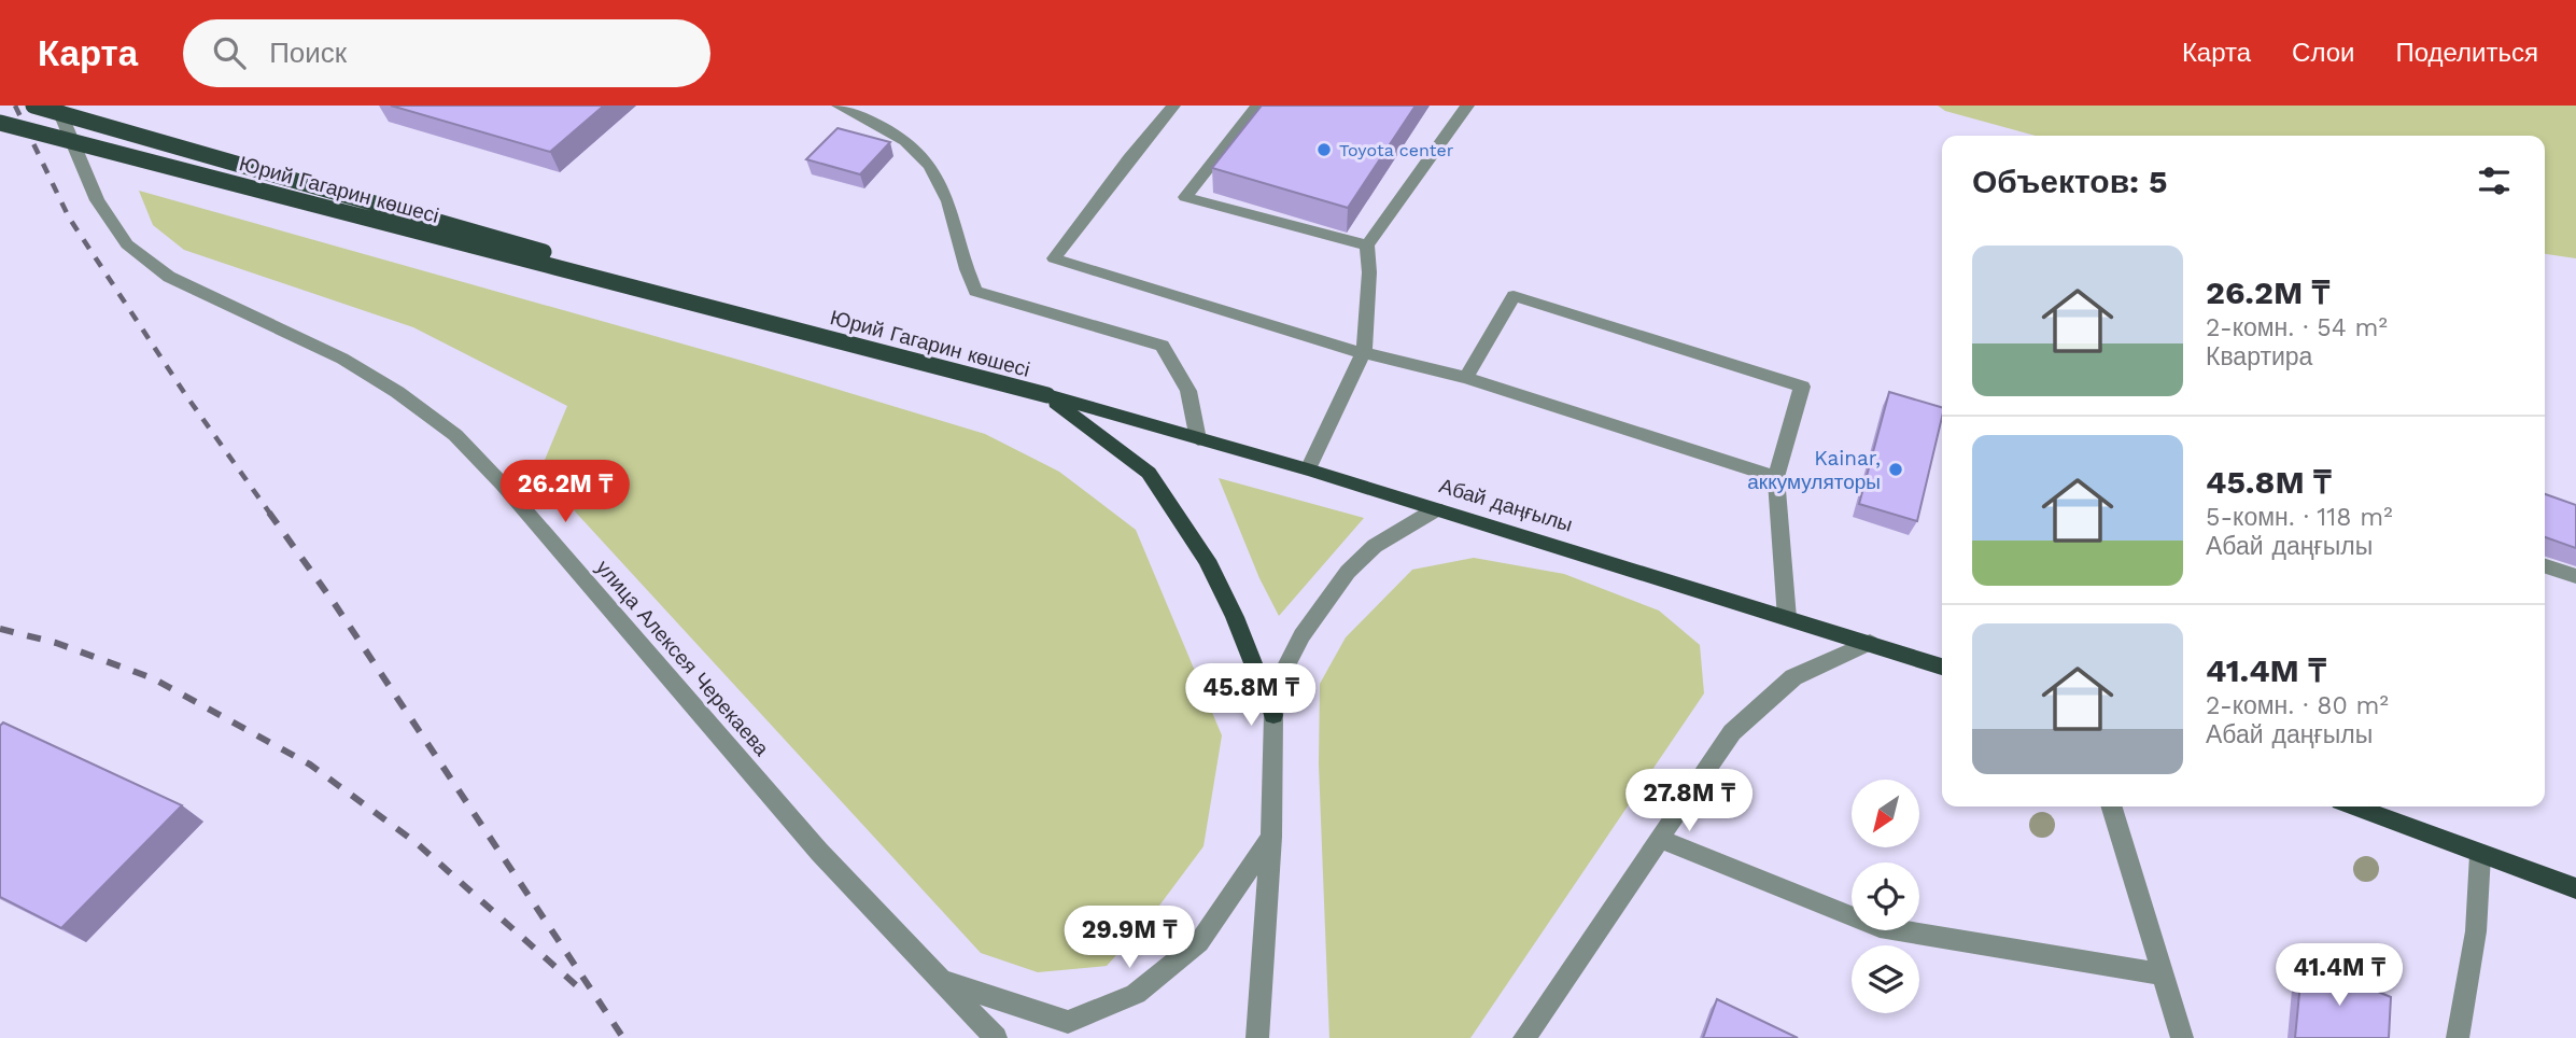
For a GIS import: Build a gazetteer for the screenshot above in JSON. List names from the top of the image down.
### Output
{
  "streets": {
    "main road": ["Юрий Гагарин көшесі", "Абай даңғылы"],
    "street": ["улица Алексея Черекаева"]
  },
  "crossings": [
    ["Юрий Гагарин көшесі", "Абай даңғылы"]
  ],
  "places": ["Toyota center", "Kainar, аккумуляторы"],
  "north": "bottom left",
  "page": {
    "header": "Карта",
    "search": "Поиск",
    "nav": ["Карта", "Слои", "Поделиться"],
    "heading": "Объектов: 5",
    "list": [
      {
        "name": "26.2M ₸",
        "note": "2-комн. · 54 m² · Квартира"
      },
      {
        "name": "45.8M ₸",
        "note": "5-комн. · 118 m² · Абай даңғылы"
      },
      {
        "name": "41.4M ₸",
        "note": "2-комн. · 80 m² · Абай даңғылы"
      }
    ],
    "price": [
      "26.2M ₸",
      "45.8M ₸",
      "27.8M ₸",
      "29.9M ₸",
      "41.4M ₸"
    ]
  }
}
